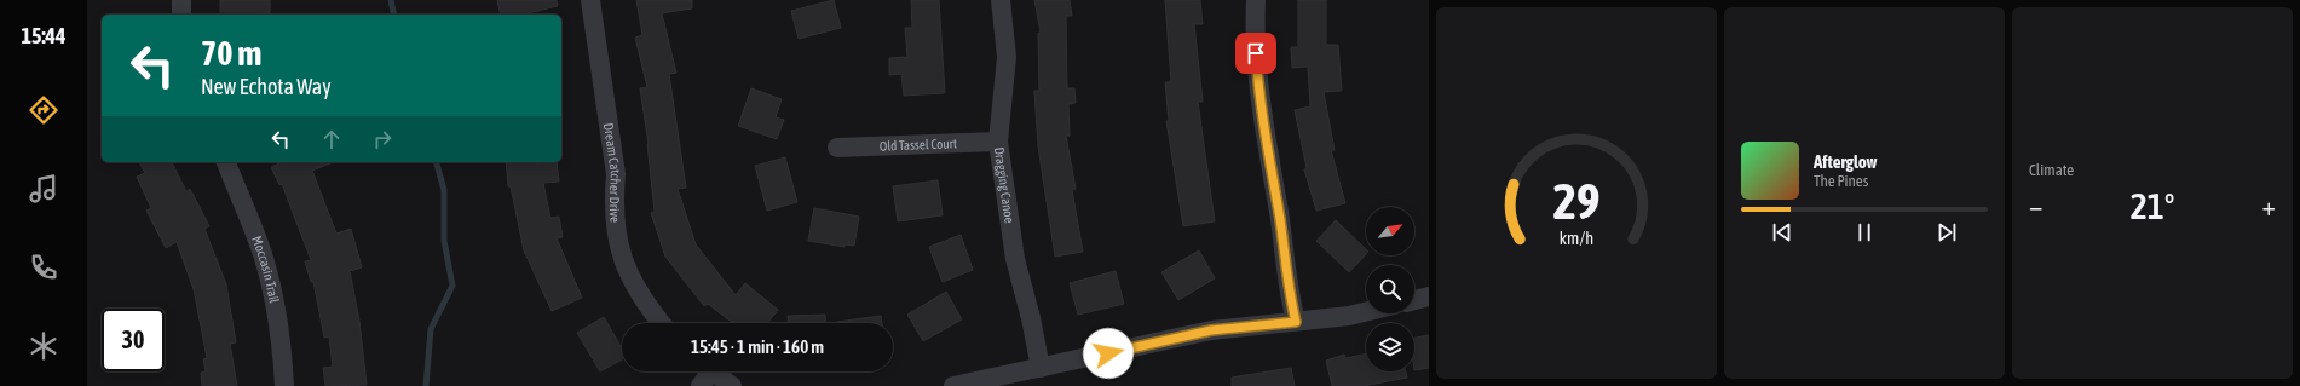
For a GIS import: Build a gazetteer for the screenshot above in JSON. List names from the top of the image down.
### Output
{
  "streets": {
    "street": [
      "Old Tassel Court",
      "Dream Catcher Drive",
      "Dragging Canoe",
      "Moccasin Trail"
    ]
  },
  "crossings": [
    ["Old Tassel Court", "Dragging Canoe"]
  ],
  "north": "top right",
  "page": {
    "tabs": "15:44",
    "tile": "Climate",
    "turn": ["70 m", "New Echota Way"],
    "song": ["Afterglow", "The Pines"],
    "heat": ["−", "21°", "+"],
    "limit": "30",
    "trip": "15:45 · 1 min · 160 m",
    "gauge": ["29", "km/h"]
  }
}
